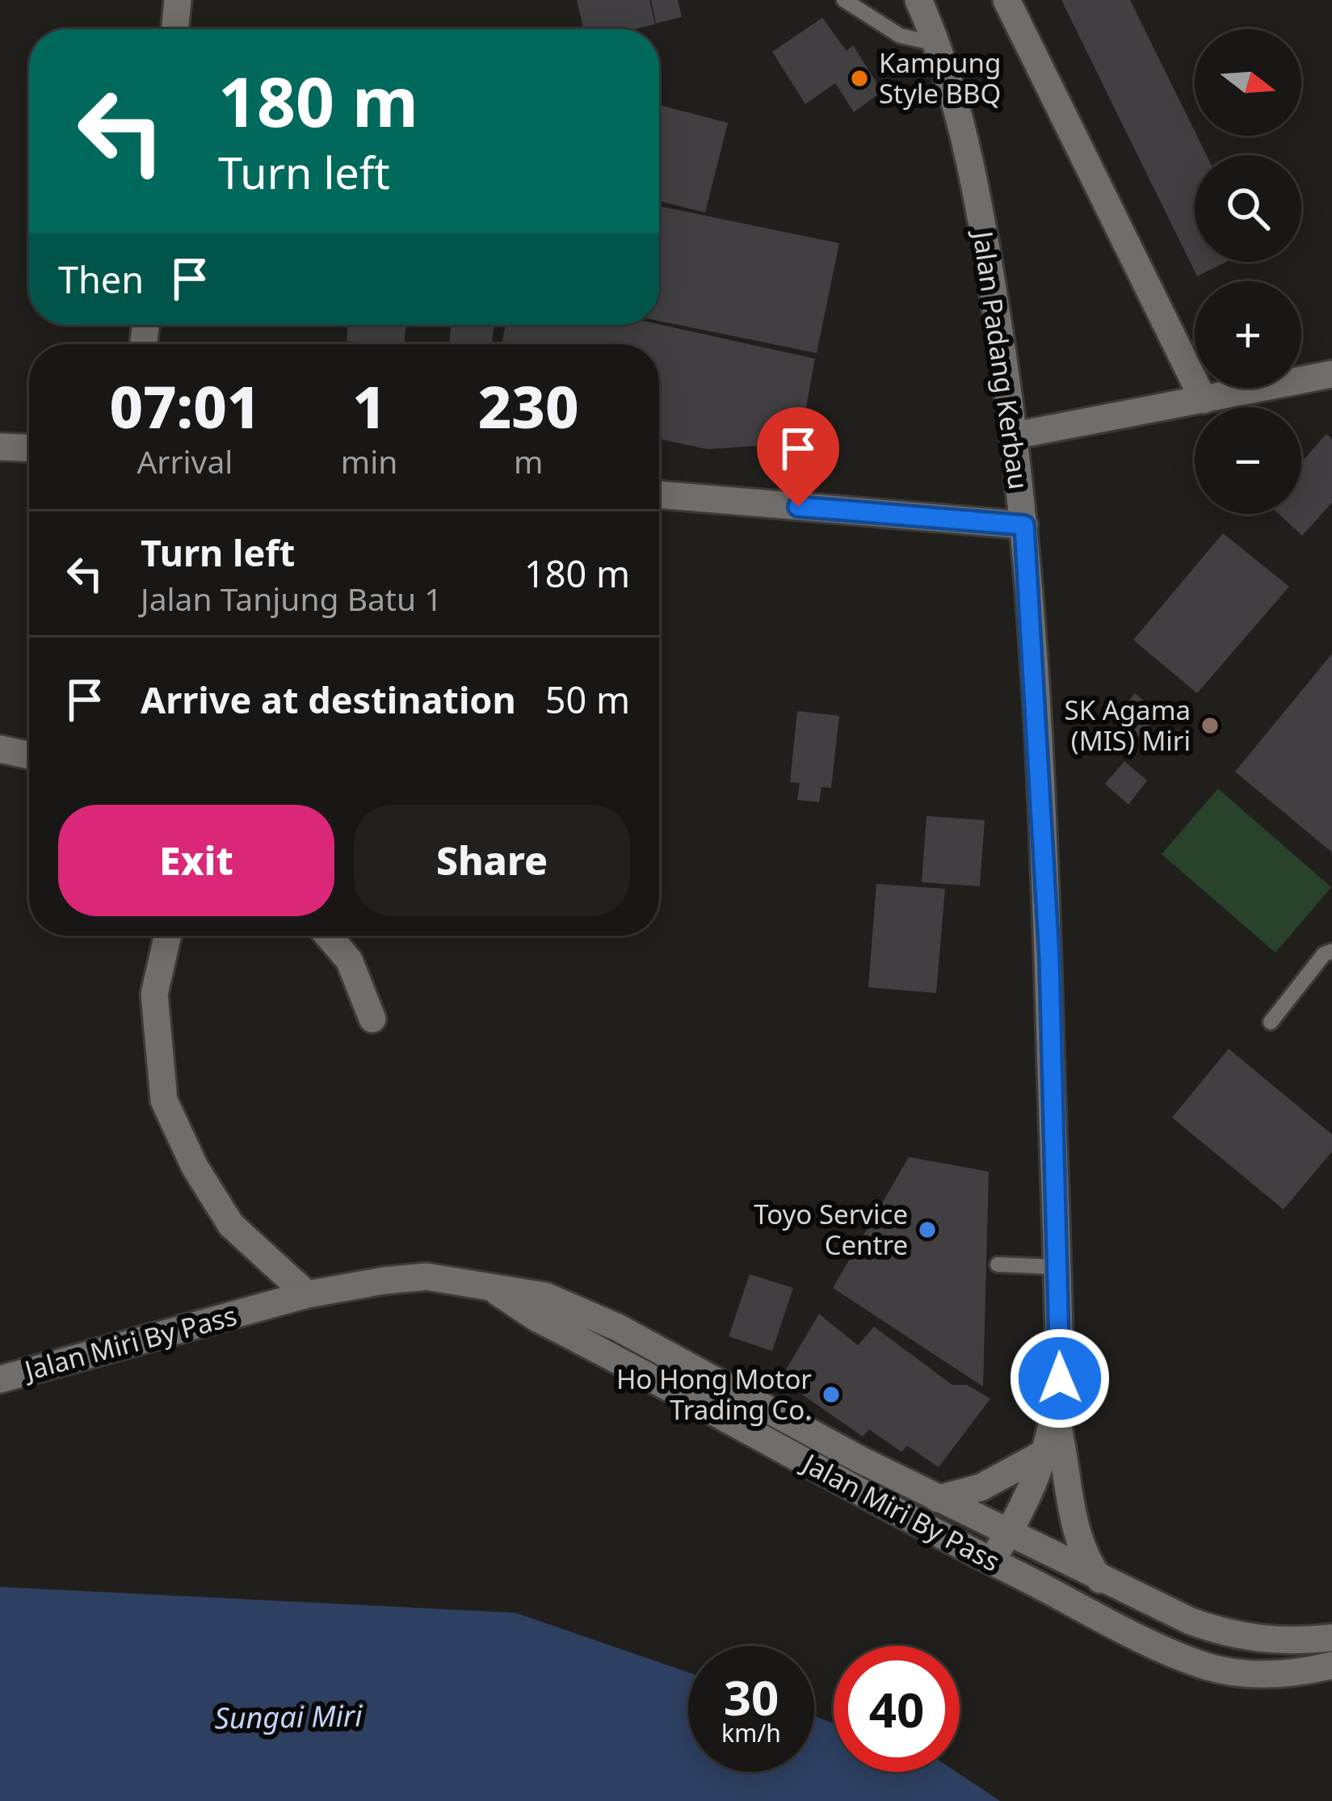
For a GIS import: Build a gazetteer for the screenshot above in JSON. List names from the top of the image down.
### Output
{
  "streets": {
    "street": ["Jalan Padang Kerbau", "Jalan Miri By Pass"]
  },
  "crossings": [
    ["Jalan Padang Kerbau", "Jalan Miri By Pass"]
  ],
  "water": ["Sungai Miri"],
  "places": [
    "Kampung Style BBQ",
    "SK Agama (MIS) Miri",
    "Toyo Service Centre",
    "Ho Hong Motor Trading Co."
  ],
  "north": "right",
  "page": {
    "map_buttons": ["+", "−"],
    "turn": ["180 m", "Turn left"],
    "then": "Then",
    "eta": [
      "07:01",
      "Arrival",
      "1",
      "min",
      "230",
      "m"
    ],
    "list": [
      {
        "name": "Turn left",
        "note": "Jalan Tanjung Batu 1",
        "value": "180 m"
      },
      {
        "name": "Arrive at destination",
        "value": "50 m"
      }
    ],
    "buttons": ["Exit", "Share"],
    "speed": "30 km/h",
    "limit": "40"
  }
}
